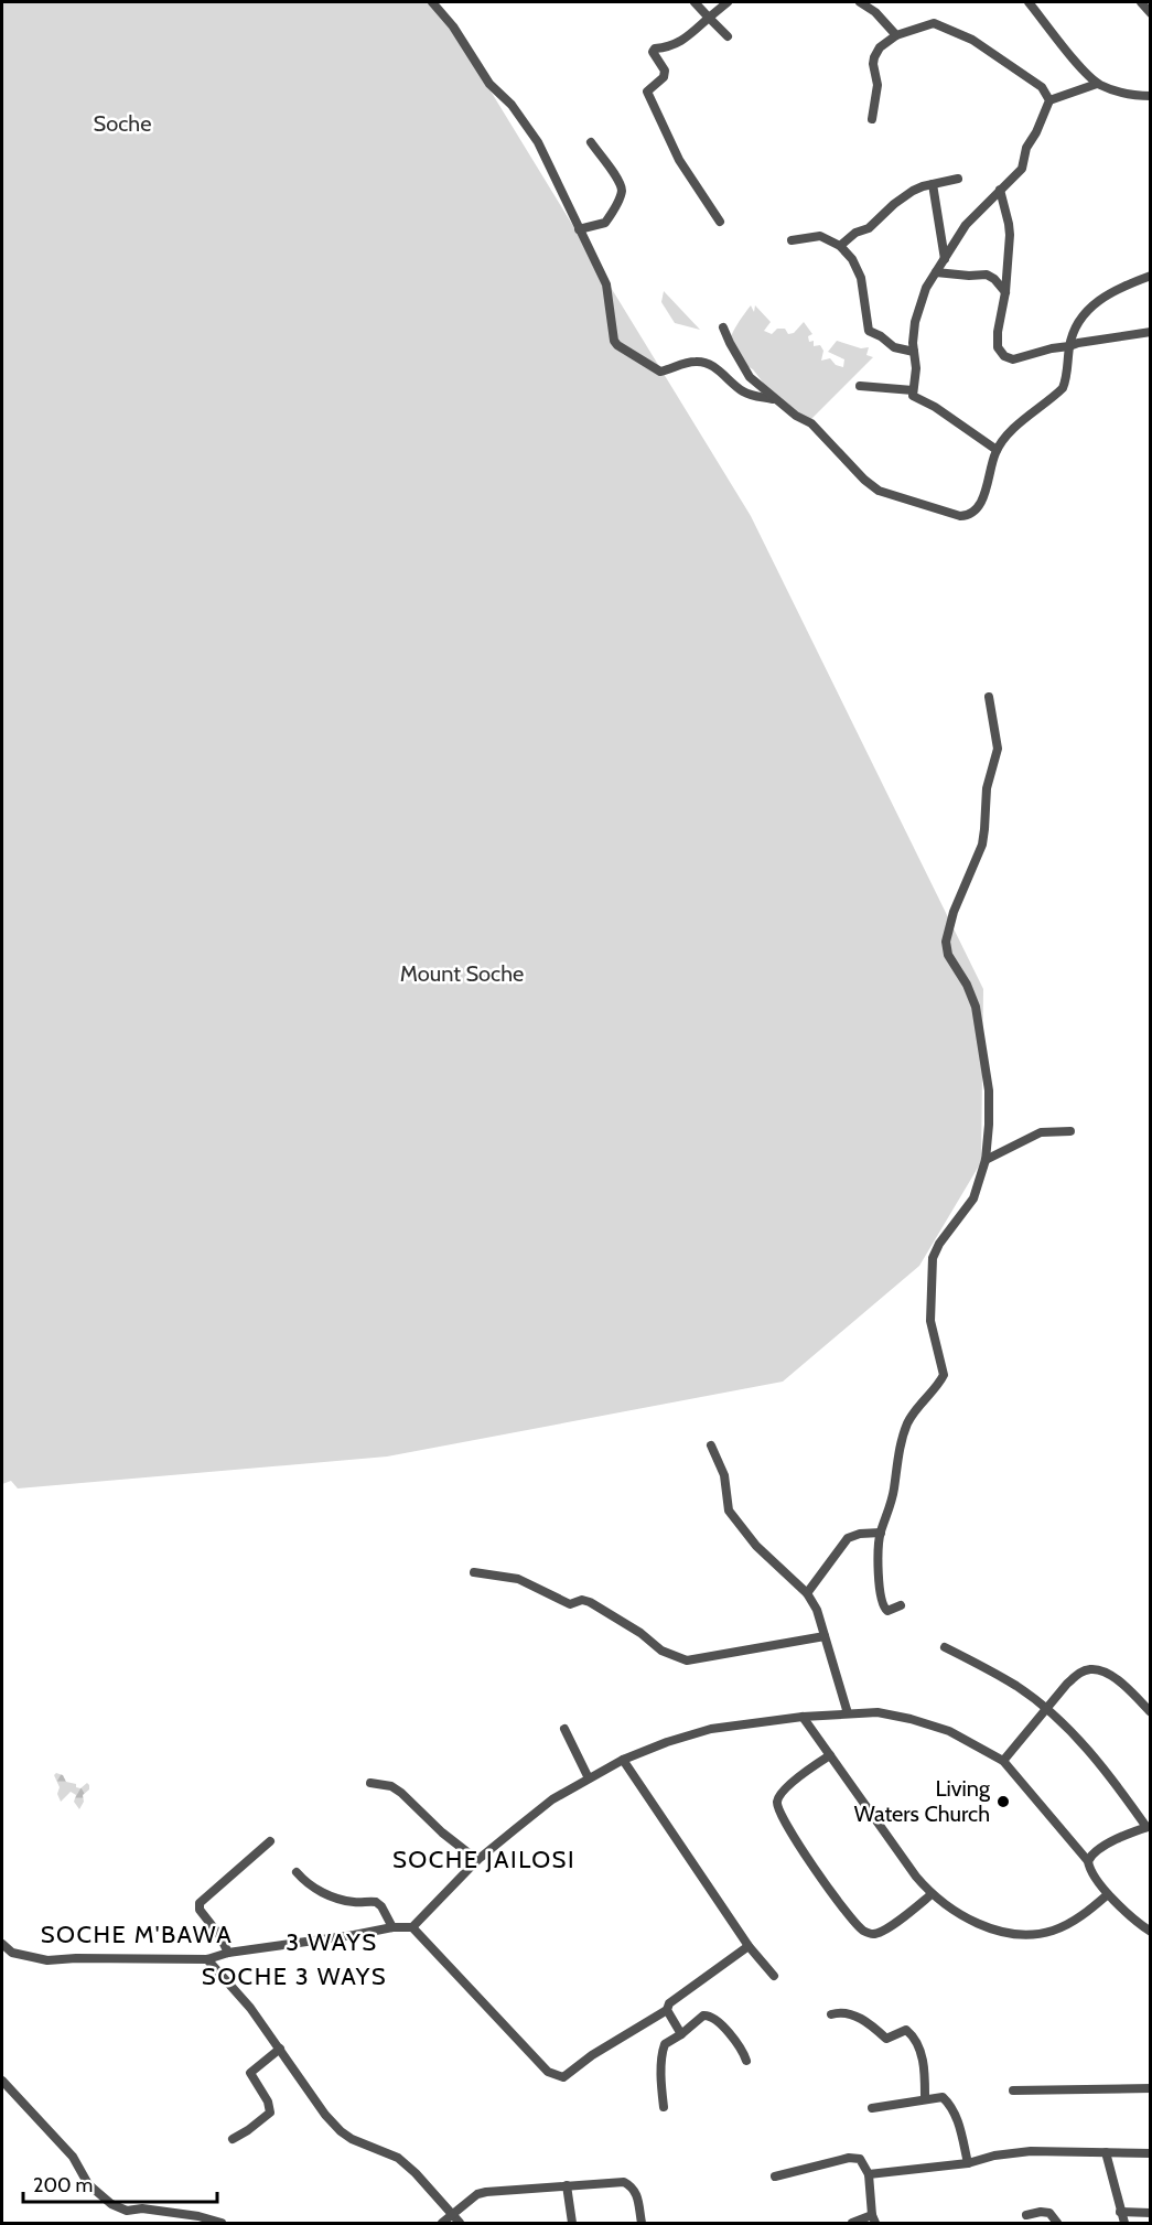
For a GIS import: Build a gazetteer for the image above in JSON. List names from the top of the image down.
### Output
{
  "districts": [
    "SOCHE JAILOSI",
    "SOCHE M'BAWA",
    "3 WAYS",
    "SOCHE 3 WAYS"
  ],
  "parks": ["Soche", "Mount Soche"],
  "places": ["Living Waters Church"],
  "scale_bar": "200 m"
}
